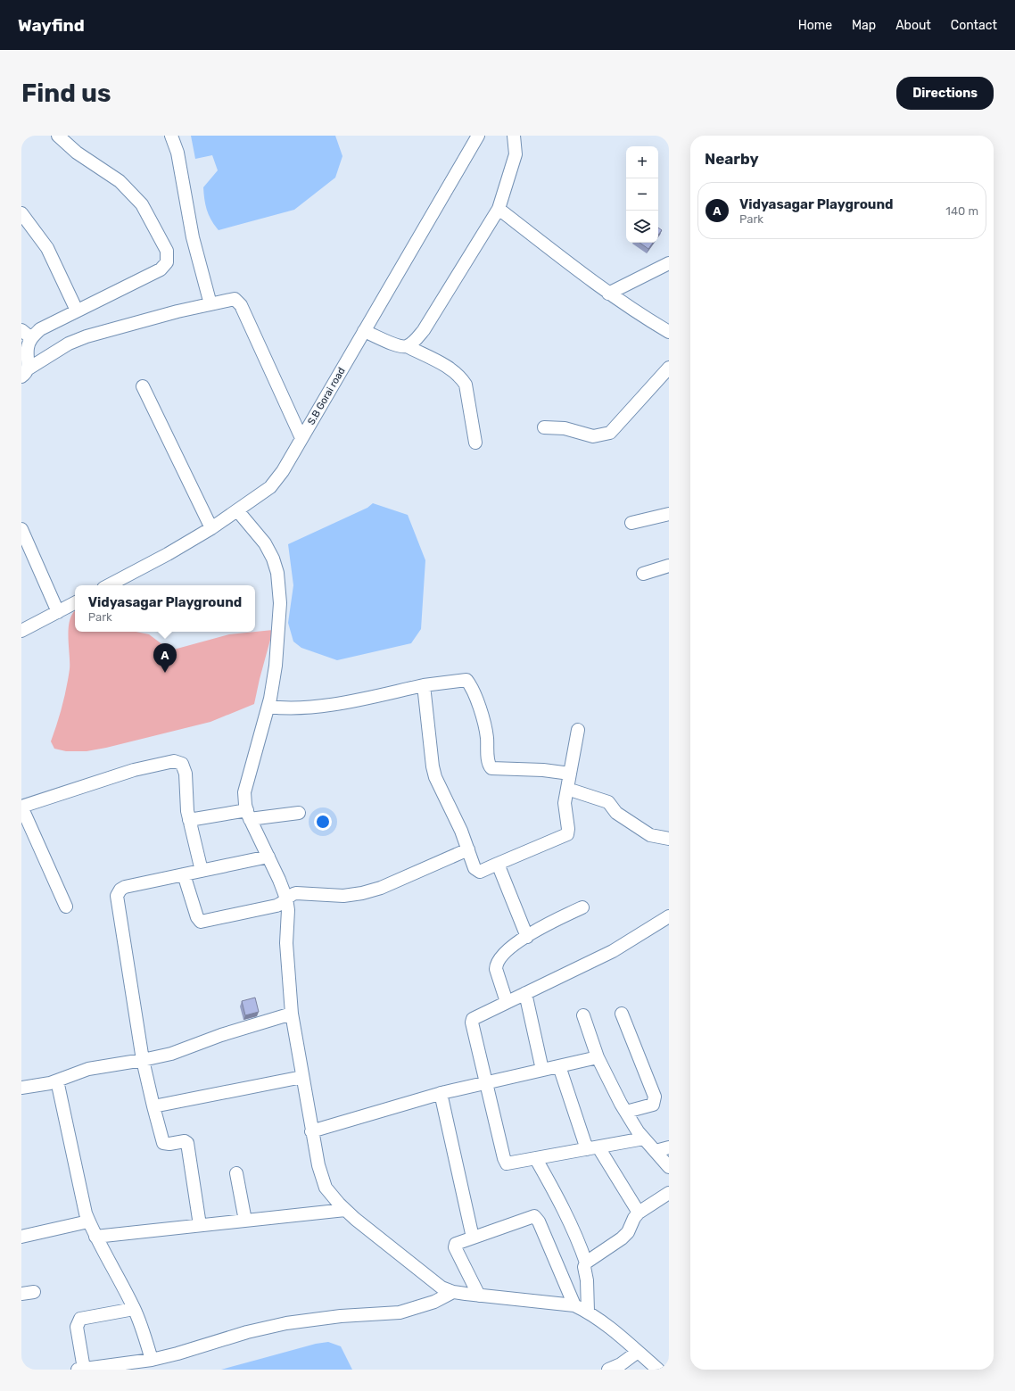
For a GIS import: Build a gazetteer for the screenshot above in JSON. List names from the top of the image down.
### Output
{
  "streets": {
    "street": ["S.B Gorai road"]
  },
  "page": {
    "header": "Wayfind",
    "nav": [
      "Home",
      "Map",
      "About",
      "Contact"
    ],
    "buttons": "Directions",
    "title": "Find us",
    "heading": "Nearby",
    "map_buttons": ["+", "−"],
    "list": [
      {
        "mark": "A",
        "name": "Vidyasagar Playground",
        "note": "Park",
        "value": "140 m"
      }
    ],
    "popup": ["Vidyasagar Playground", "Park"],
    "pins": "A"
  }
}
